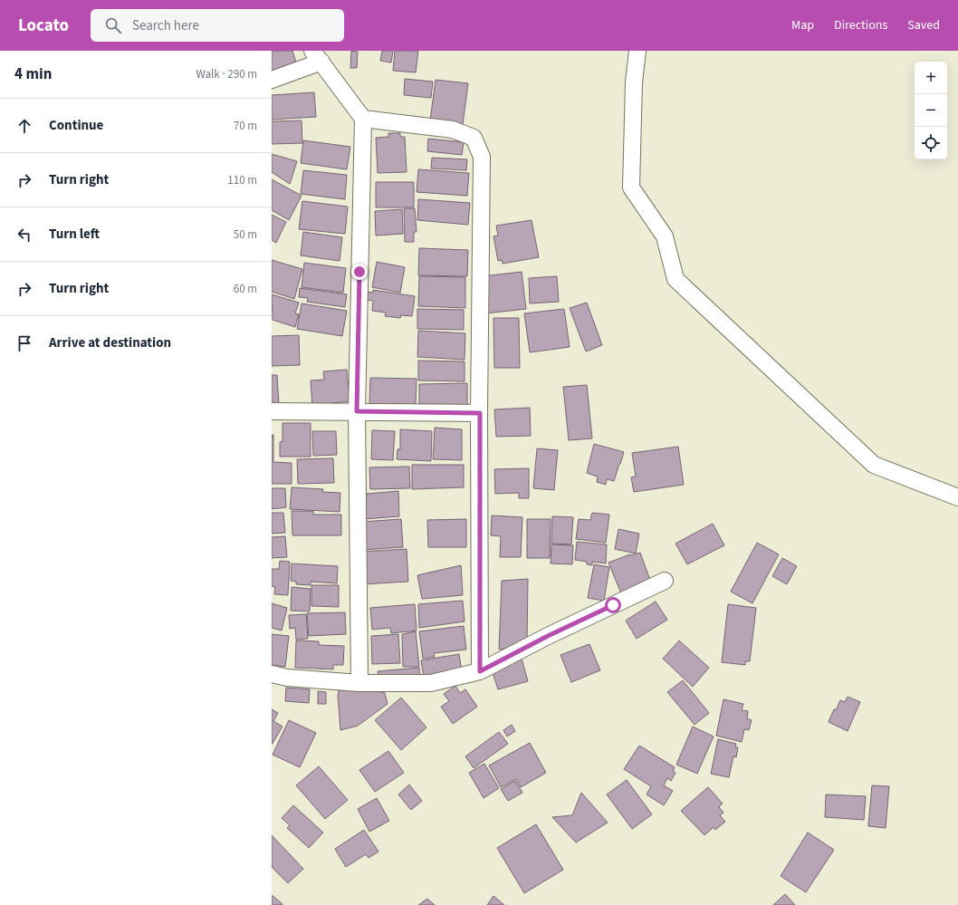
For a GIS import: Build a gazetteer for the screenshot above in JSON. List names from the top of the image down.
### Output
{
  "page": {
    "header": "Locato",
    "search": "Search here",
    "nav": ["Map", "Directions", "Saved"],
    "heading": ["4 min", "Walk · 290 m"],
    "map_buttons": ["+", "−"],
    "list": [
      ["Continue", "70 m"],
      ["Turn right", "110 m"],
      ["Turn left", "50 m"],
      ["Turn right", "60 m"],
      "Arrive at destination"
    ]
  }
}
